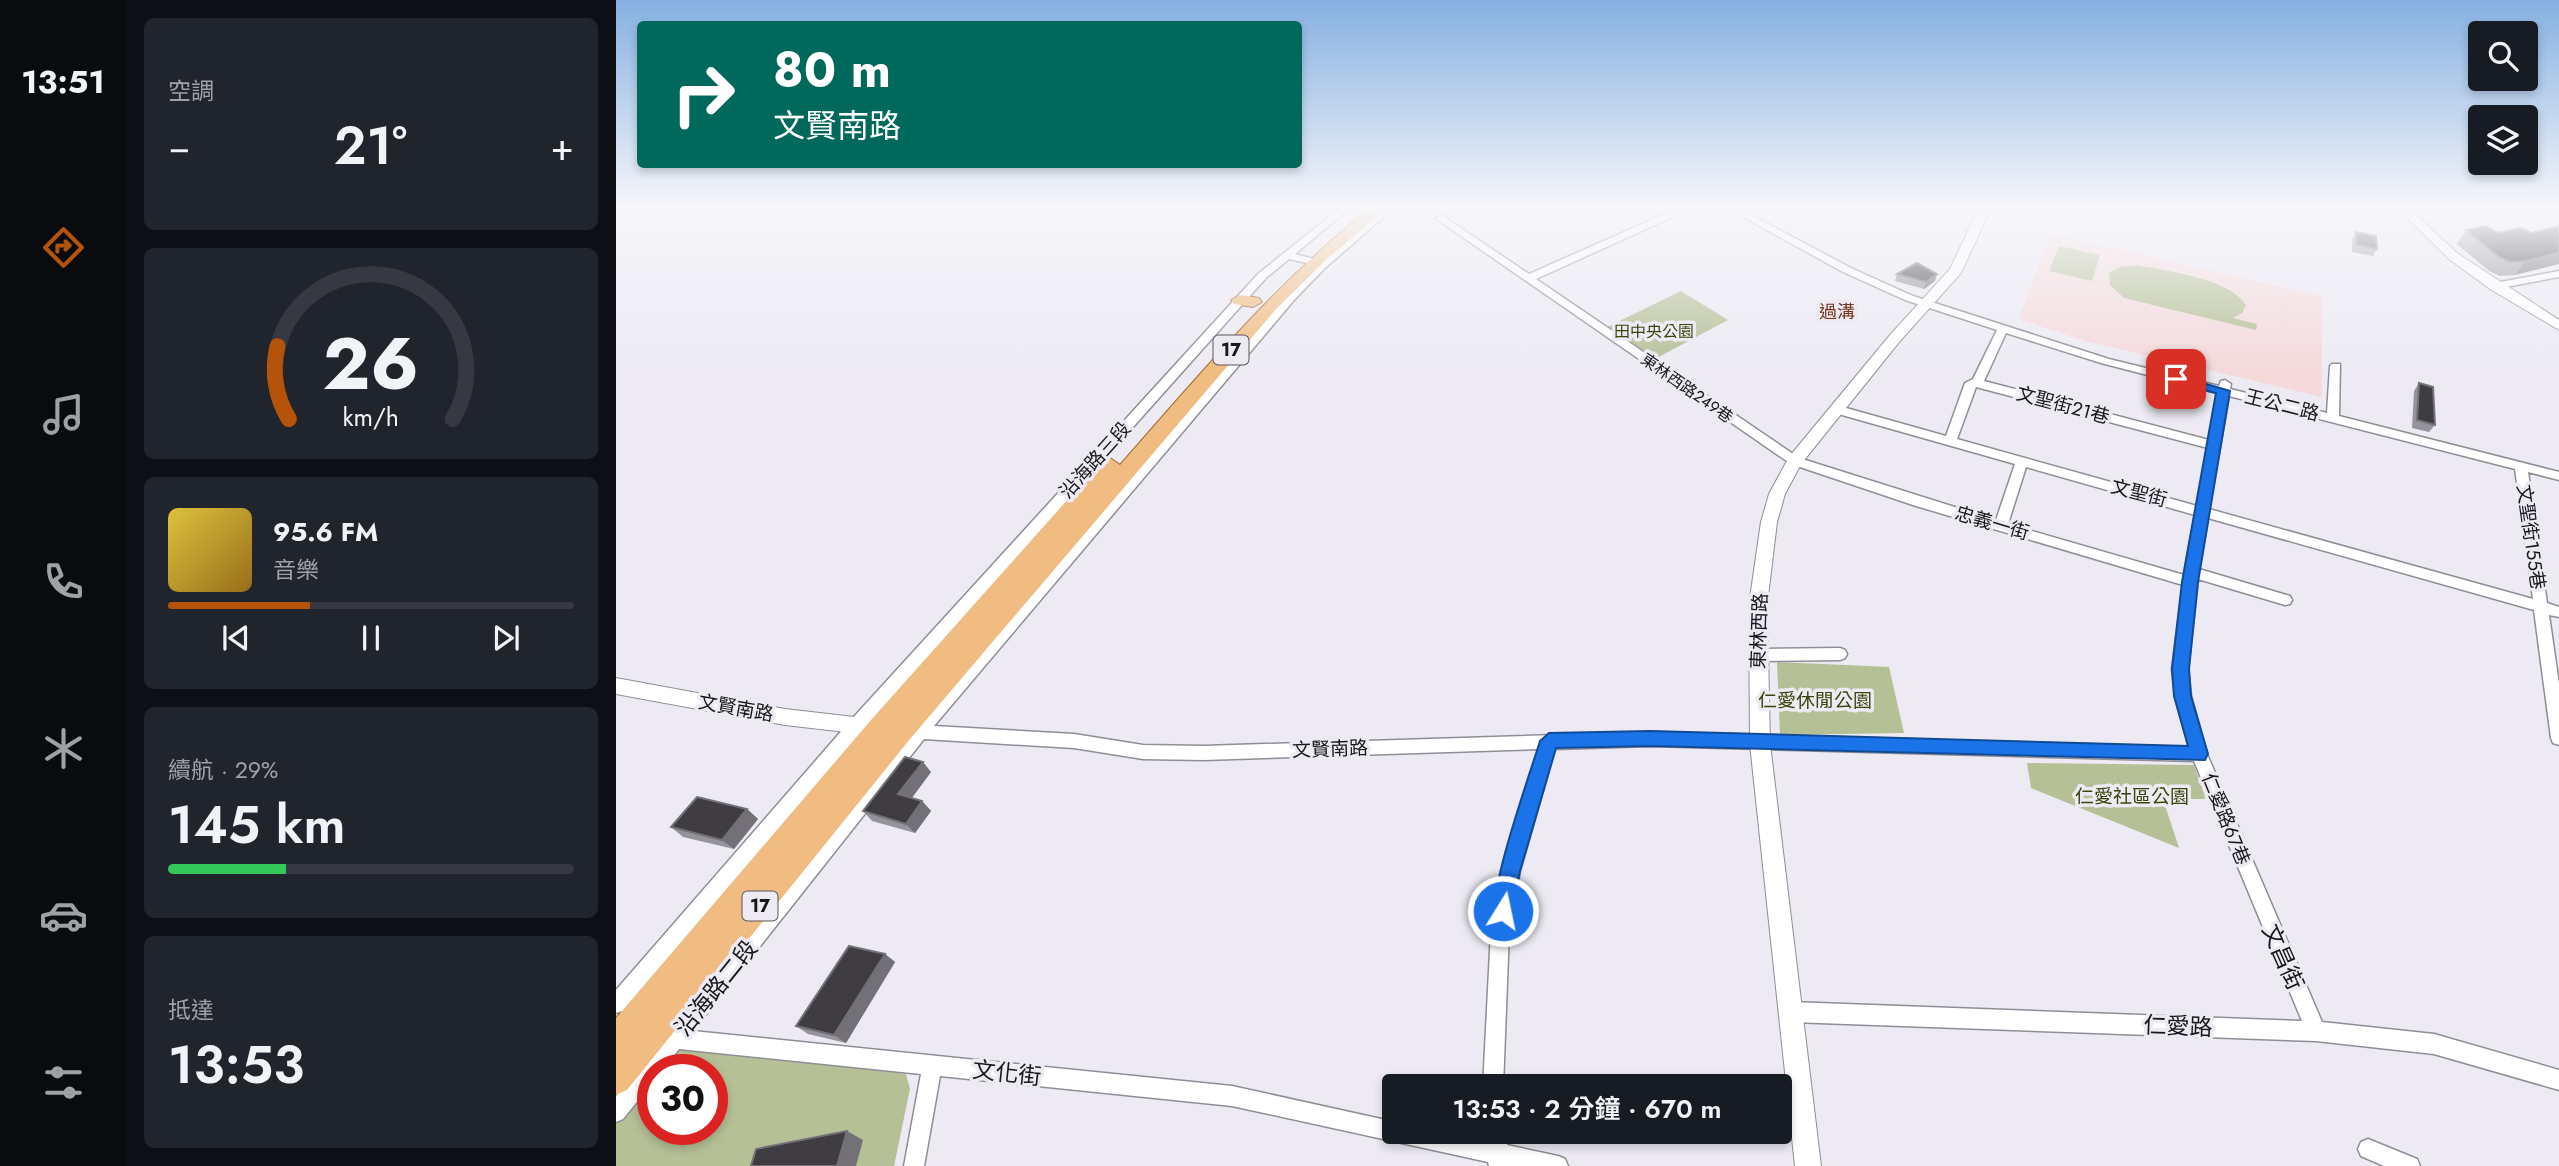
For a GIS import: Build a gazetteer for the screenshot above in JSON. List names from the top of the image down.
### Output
{
  "streets": {
    "main road": ["17", "沿海路三段", "沿海路二段"],
    "street": [
      "東林西路249巷",
      "文聖街21巷",
      "王公二路",
      "文聖街",
      "忠義一街",
      "文聖街155巷",
      "東林西路",
      "文賢南路",
      "仁愛路67巷",
      "文昌街",
      "仁愛路",
      "文化街"
    ]
  },
  "crossings": [
    ["東林西路249巷", "忠義一街"],
    ["東林西路249巷", "東林西路"],
    ["文聖街21巷", "仁愛路67巷"],
    ["王公二路", "文聖街155巷"],
    ["王公二路", "東林西路"],
    ["王公二路", "仁愛路67巷"],
    ["沿海路三段", "文賢南路"],
    ["沿海路三段", "沿海路二段"],
    ["文聖街", "文聖街155巷"],
    ["文聖街", "東林西路"],
    ["文聖街", "仁愛路67巷"],
    ["忠義一街", "東林西路"],
    ["忠義一街", "仁愛路67巷"],
    ["東林西路", "文賢南路"],
    ["東林西路", "仁愛路"],
    ["文賢南路", "仁愛路67巷"],
    ["文賢南路", "沿海路二段"],
    ["仁愛路67巷", "文昌街"],
    ["文昌街", "仁愛路"],
    ["沿海路二段", "文化街"]
  ],
  "districts": ["過溝"],
  "parks": ["田中央公園", "仁愛休閒公園", "仁愛社區公園"],
  "page": {
    "tabs": "13:51",
    "tile": [
      "空調",
      ["續航 · 29%", "145 km"],
      ["抵達", "13:53"]
    ],
    "turn": ["80 m", "文賢南路"],
    "heat": ["−", "21°", "+"],
    "song": ["95.6 FM", "音樂"],
    "limit": "30",
    "trip": "13:53 · 2 分鐘 · 670 m",
    "gauge": ["26", "km/h"]
  }
}
